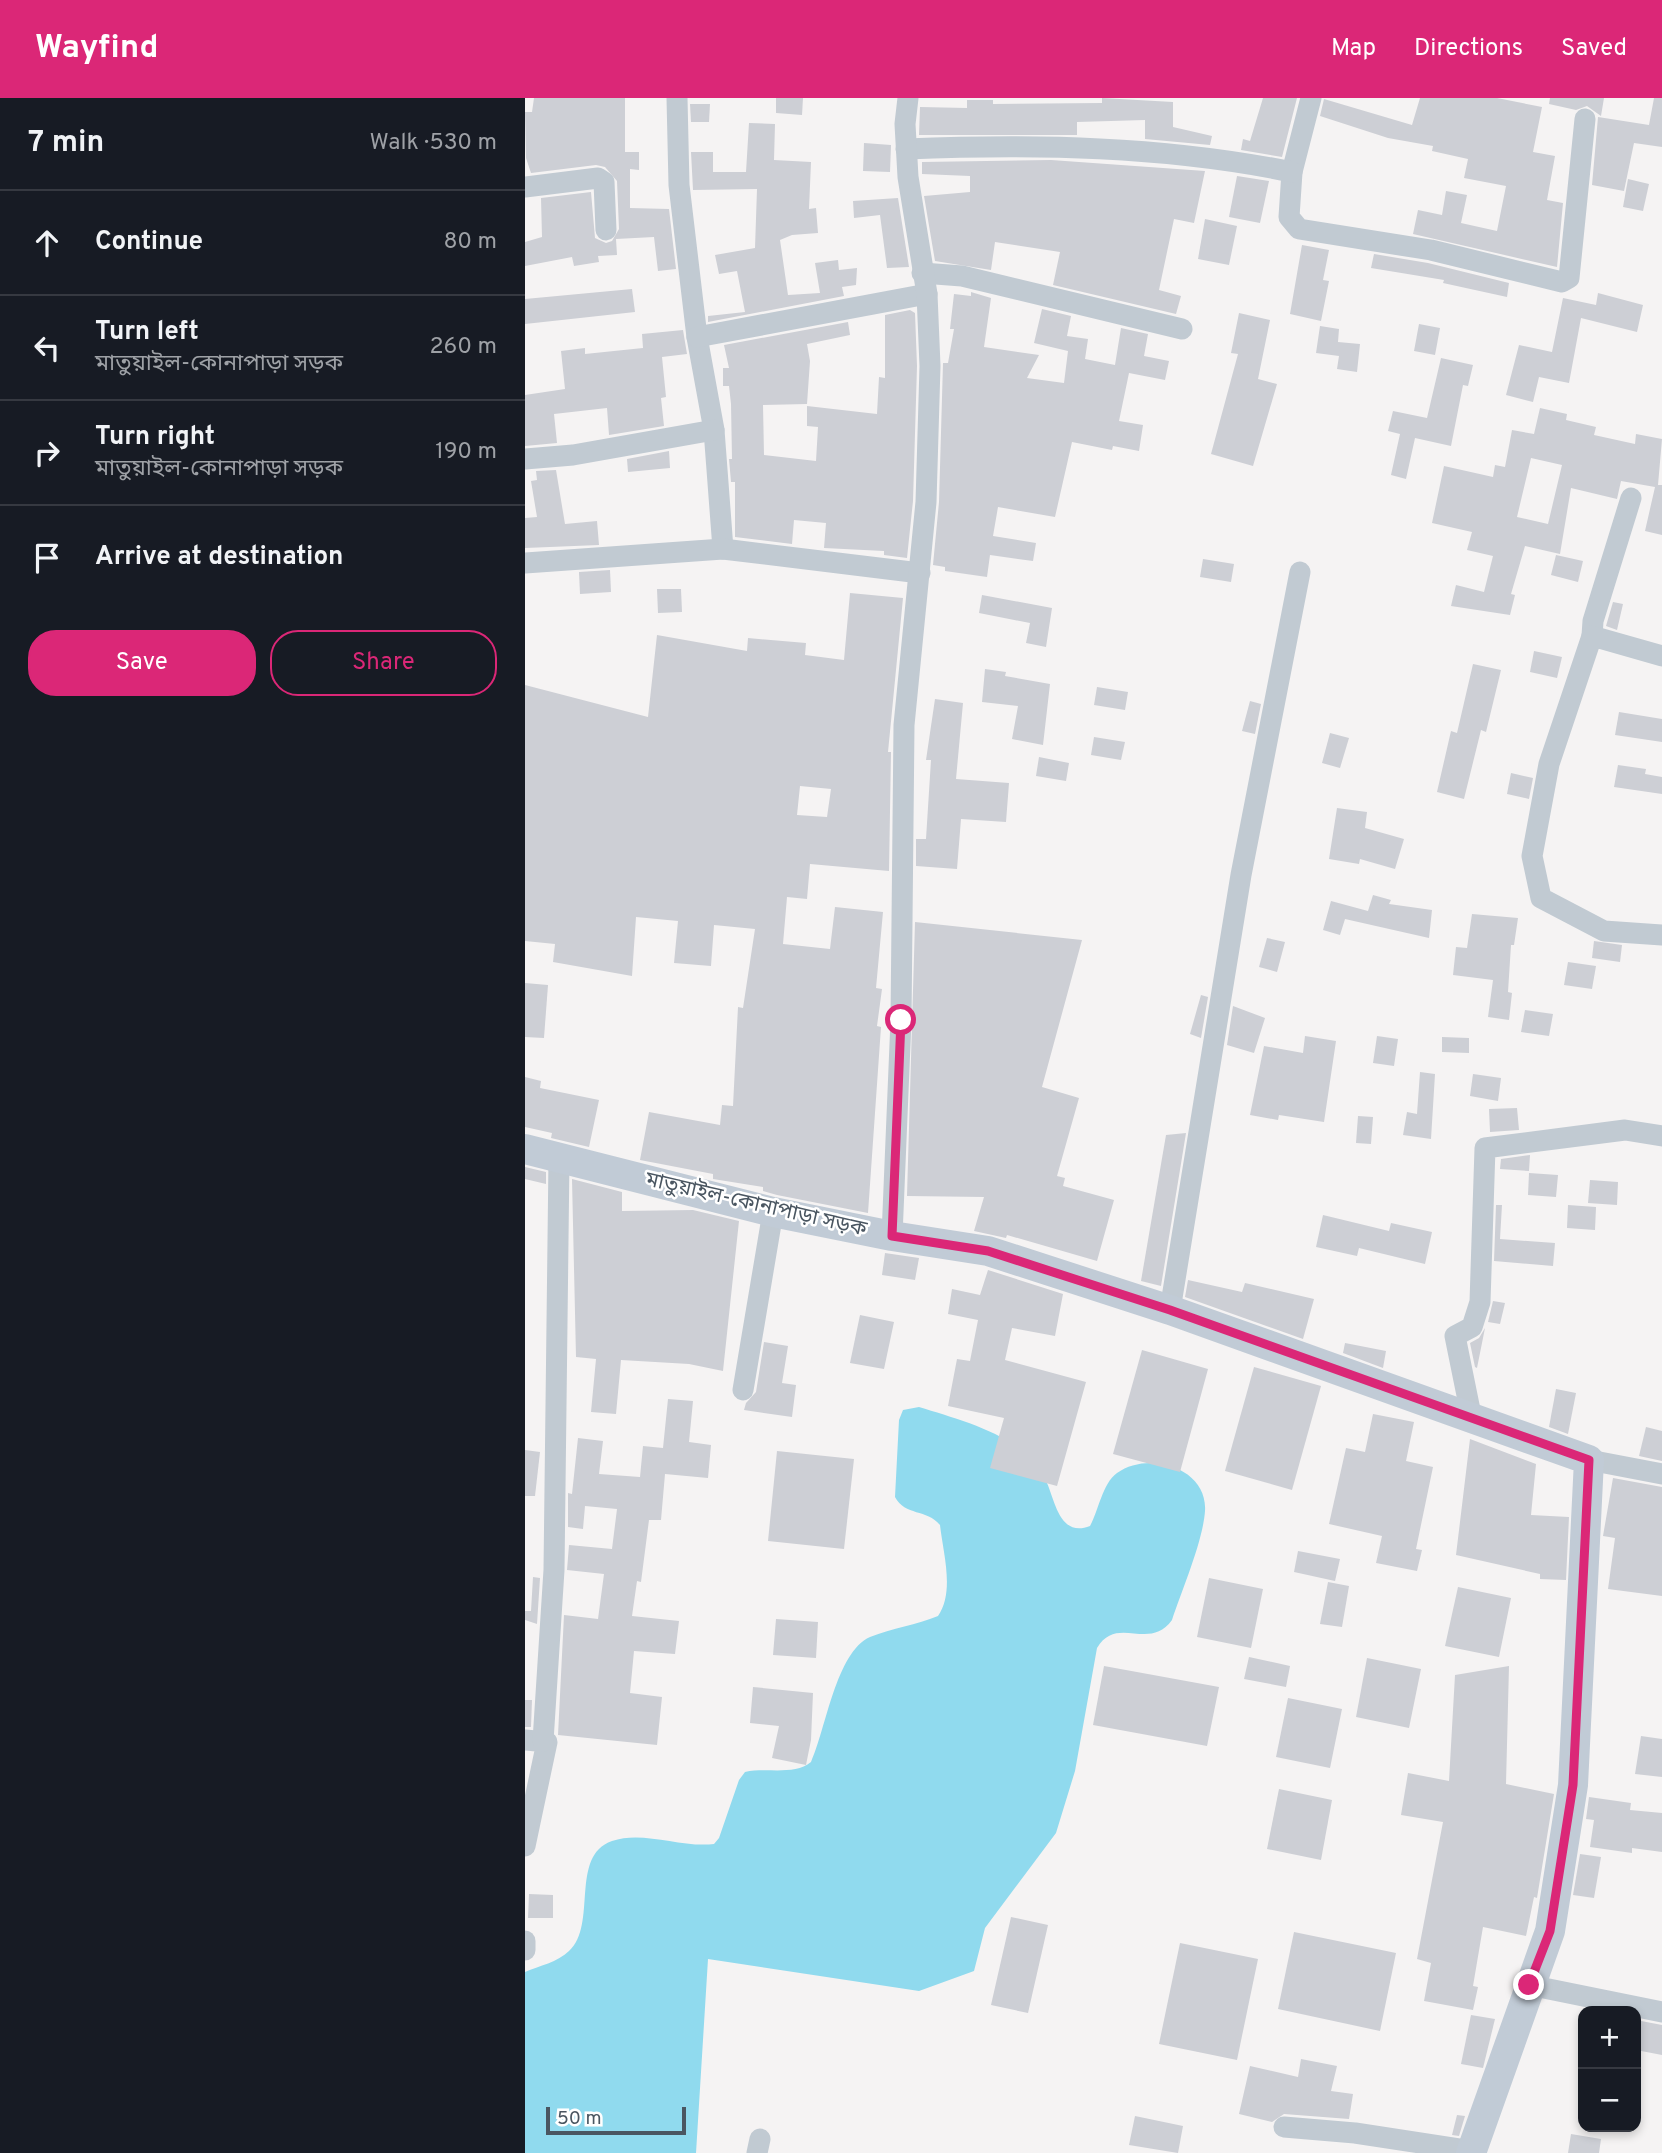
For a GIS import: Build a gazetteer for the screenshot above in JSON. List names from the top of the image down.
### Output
{
  "streets": {
    "main road": ["মাতুয়াইল-কোনাপাড়া সড়ক"]
  },
  "scale_bar": "50 m",
  "page": {
    "header": "Wayfind",
    "nav": ["Map", "Directions", "Saved"],
    "heading": ["7 min", "Walk · 530 m"],
    "list": [
      ["Continue", "80 m"],
      ["Turn left", "মাতুয়াইল-কোনাপাড়া সড়ক", "260 m"],
      ["Turn right", "মাতুয়াইল-কোনাপাড়া সড়ক", "190 m"],
      "Arrive at destination"
    ],
    "buttons": ["Save", "Share"],
    "map_buttons": ["+", "−"],
    "scale": "50 m"
  }
}
